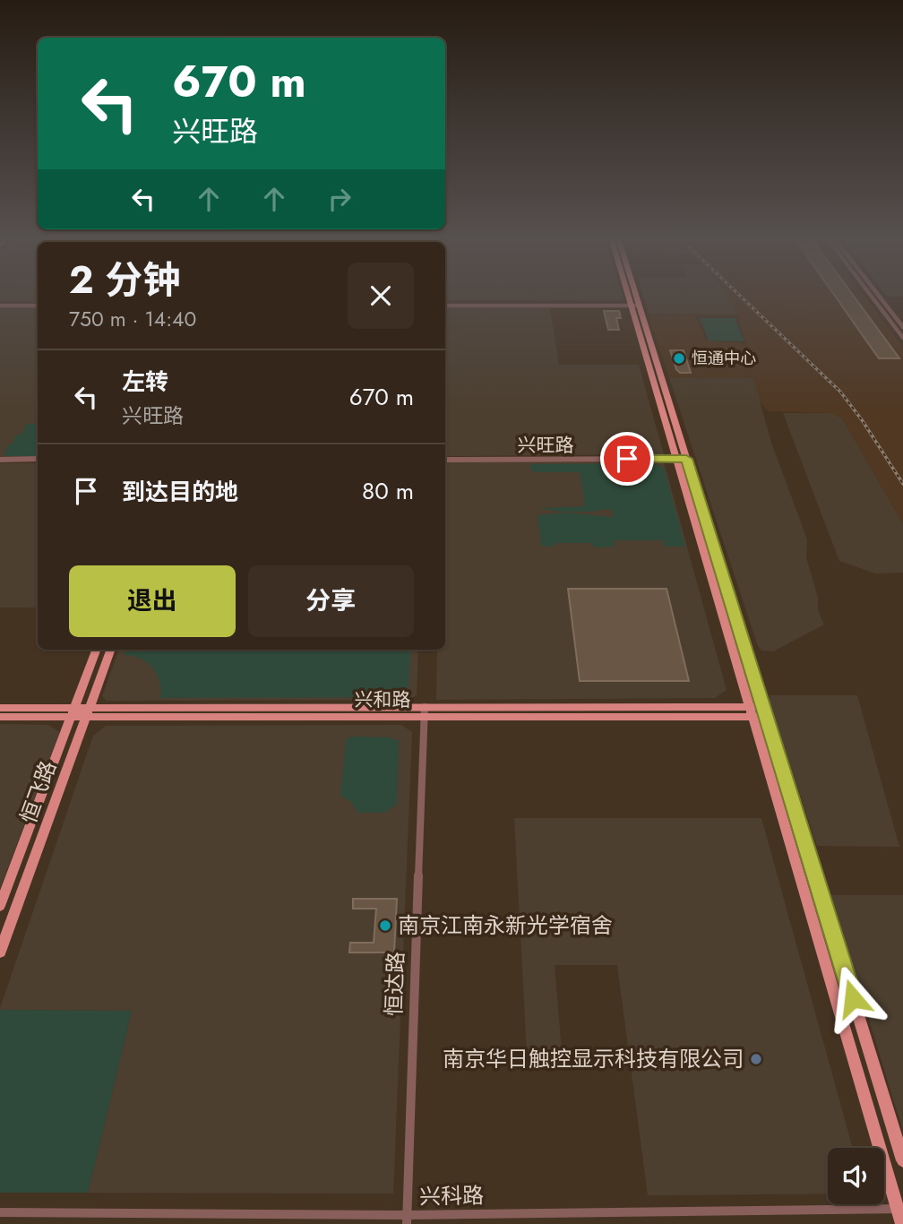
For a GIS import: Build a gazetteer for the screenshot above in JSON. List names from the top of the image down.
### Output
{
  "streets": {
    "main road": ["兴和路", "恒飞路"],
    "street": ["兴旺路", "恒达路", "兴科路"]
  },
  "crossings": [
    ["兴和路", "恒飞路"],
    ["兴和路", "恒达路"],
    ["恒达路", "兴科路"]
  ],
  "places": ["恒通中心", "南京江南永新光学宿舍", "南京华日触控显示科技有限公司"],
  "page": {
    "turn": ["670 m", "兴旺路"],
    "heading": ["2 分钟", "750 m · 14:40"],
    "list": [
      {
        "name": "左转",
        "note": "兴旺路",
        "value": "670 m"
      },
      {
        "name": "到达目的地",
        "value": "80 m"
      }
    ],
    "buttons": ["退出", "分享"]
  }
}
